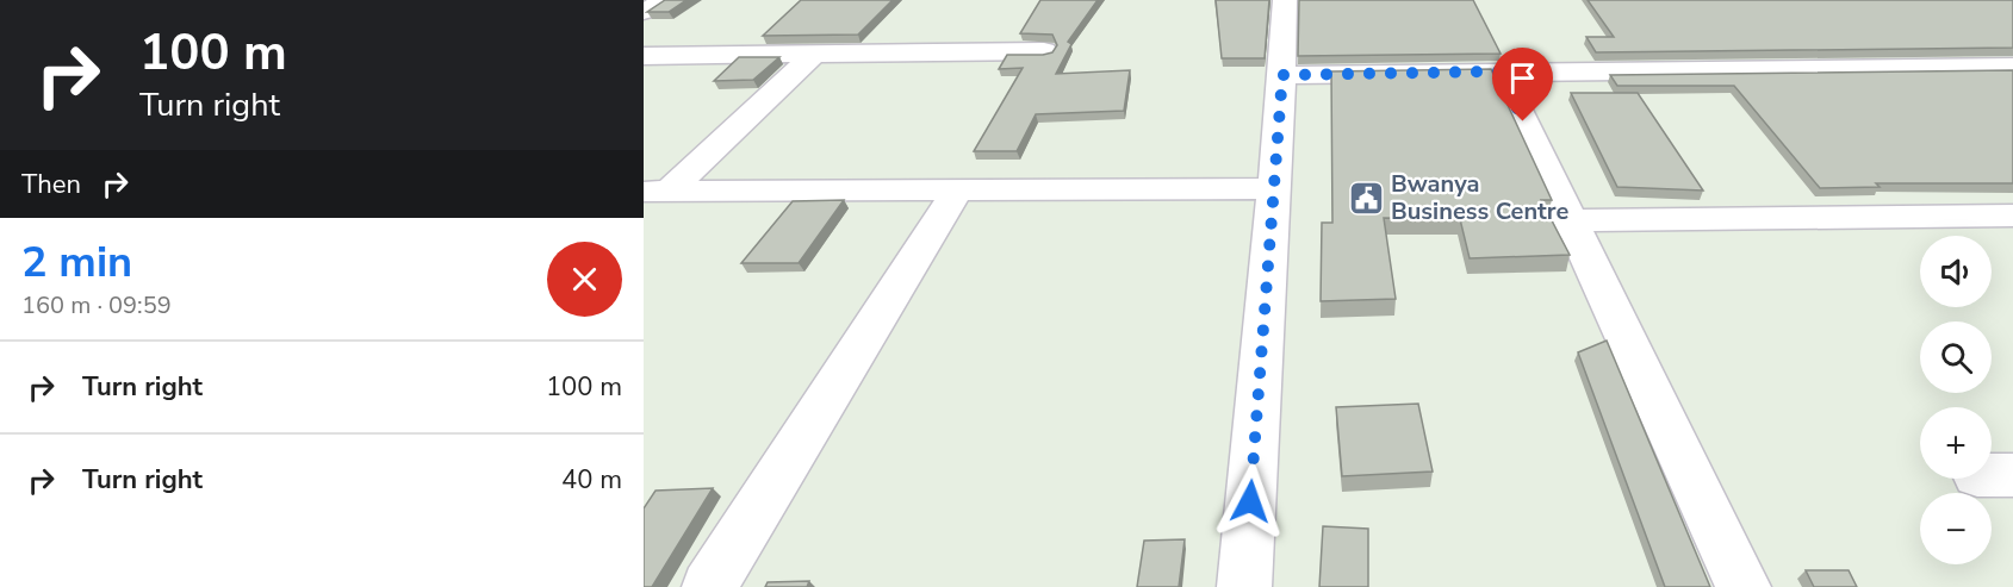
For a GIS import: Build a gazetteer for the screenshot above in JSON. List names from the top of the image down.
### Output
{
  "places": {
    "public building": ["Bwanya Business Centre"]
  },
  "page": {
    "turn": ["100 m", "Turn right"],
    "then": "Then",
    "heading": ["2 min", "160 m · 09:59"],
    "map_buttons": ["+", "−"],
    "list": [
      {
        "name": "Turn right",
        "value": "100 m"
      },
      {
        "name": "Turn right",
        "value": "40 m"
      }
    ]
  }
}
